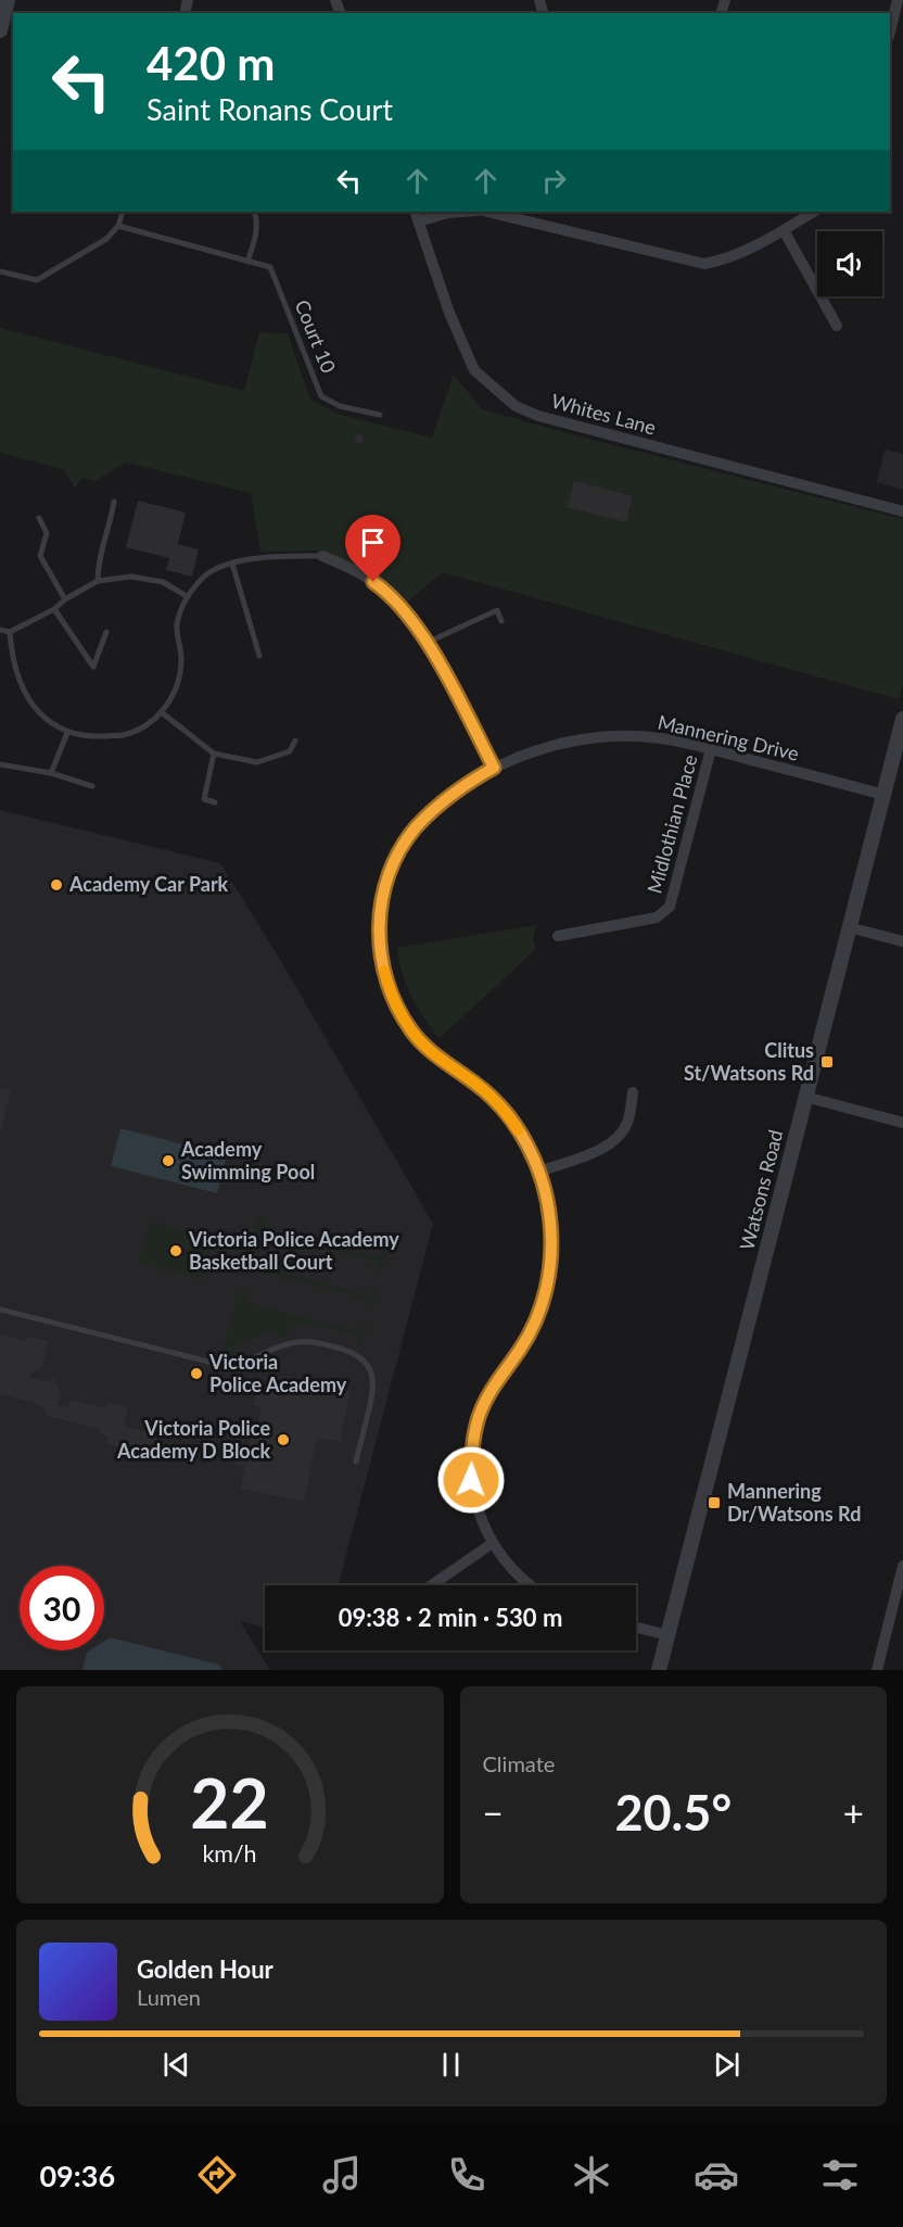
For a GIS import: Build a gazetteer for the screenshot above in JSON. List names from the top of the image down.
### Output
{
  "streets": {
    "street": [
      "Whites Lane",
      "Mannering Drive",
      "Midlothian Place",
      "Watsons Road"
    ],
    "lane": ["Court 10"]
  },
  "crossings": [
    ["Mannering Drive", "Midlothian Place"],
    ["Mannering Drive", "Watsons Road"]
  ],
  "places": {
    "other": [
      "Academy Car Park",
      "Academy Swimming Pool",
      "Victoria Police Academy Basketball Court",
      "Victoria Police Academy",
      "Victoria Police Academy D Block"
    ],
    "transit": ["Clitus St/Watsons Rd", "Mannering Dr/Watsons Rd"]
  },
  "page": {
    "turn": ["420 m", "Saint Ronans Court"],
    "limit": "30",
    "trip": "09:38 · 2 min · 530 m",
    "tile": "Climate",
    "heat": ["−", "20.5°", "+"],
    "song": ["Golden Hour", "Lumen"],
    "tabs": "09:36",
    "gauge": ["22", "km/h"]
  }
}
